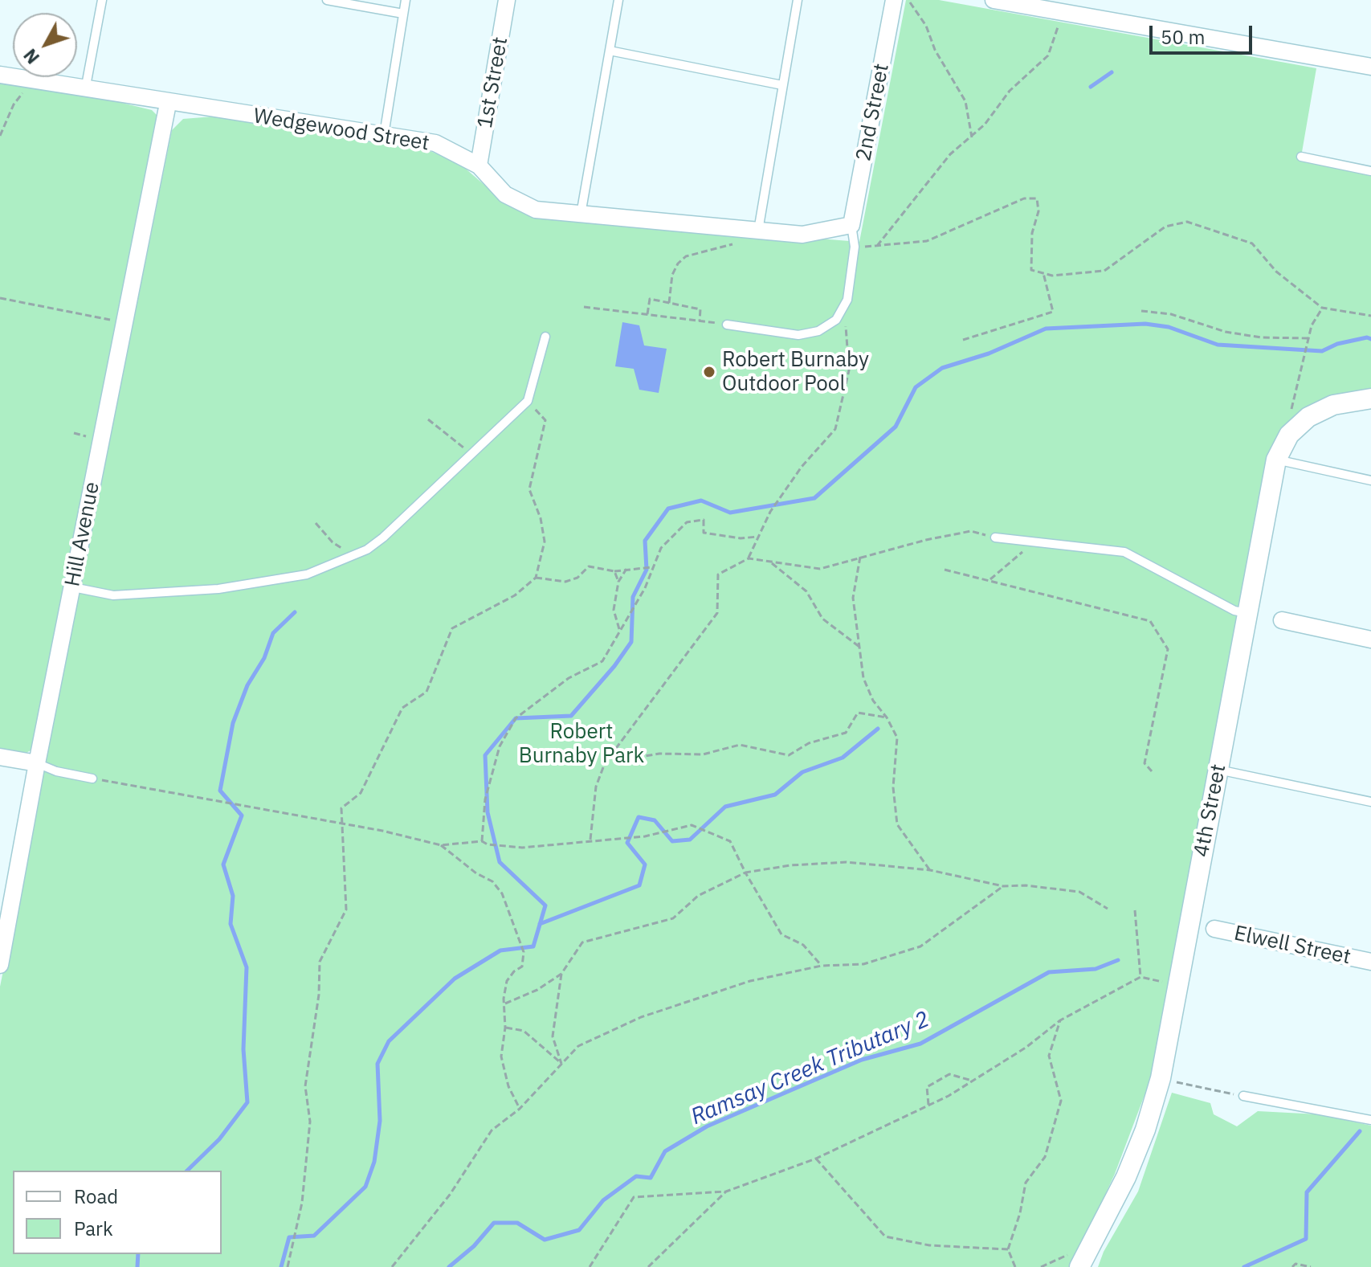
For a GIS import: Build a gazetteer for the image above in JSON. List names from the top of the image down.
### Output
{
  "streets": {
    "street": [
      "1st Street",
      "2nd Street",
      "Wedgewood Street",
      "Hill Avenue",
      "4th Street",
      "Elwell Street"
    ]
  },
  "crossings": [
    ["1st Street", "Wedgewood Street"],
    ["2nd Street", "Wedgewood Street"],
    ["Wedgewood Street", "Hill Avenue"]
  ],
  "water": ["Ramsay Creek Tributary 2"],
  "parks": ["Robert Burnaby Park"],
  "places": ["Robert Burnaby Outdoor Pool"],
  "legend": ["Road", "Park"],
  "scale_bar": "50 m",
  "north": "bottom left"
}
